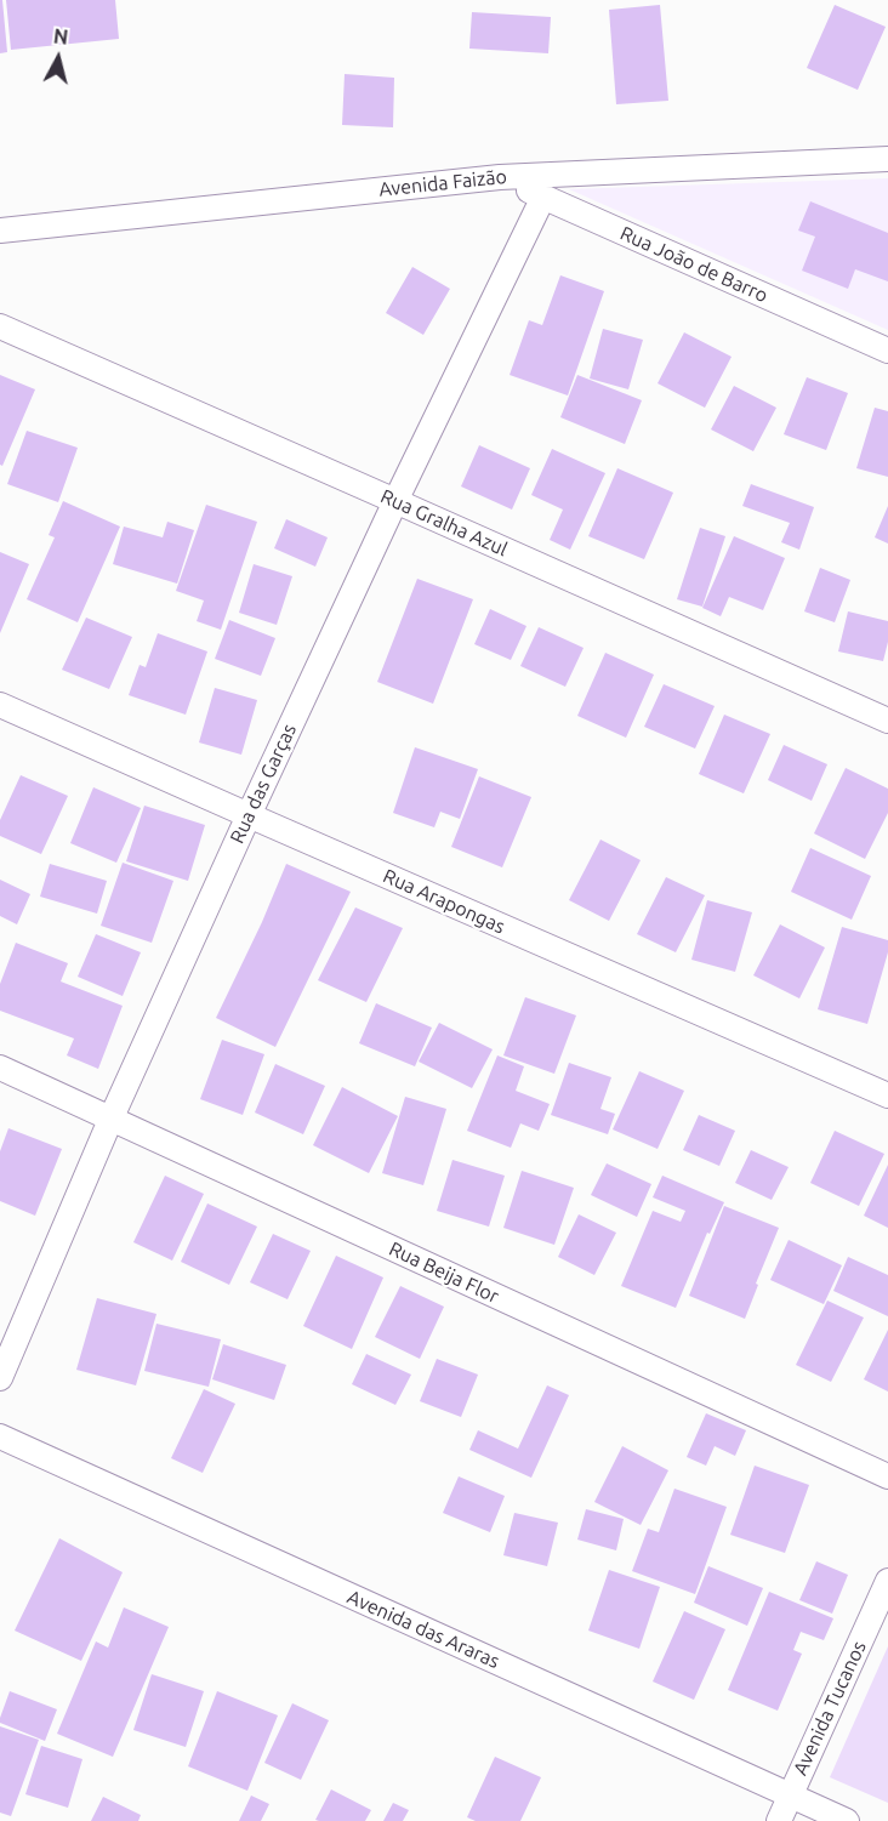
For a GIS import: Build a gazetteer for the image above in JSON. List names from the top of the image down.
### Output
{
  "streets": {
    "street": [
      "Avenida Faizão",
      "Rua João de Barro",
      "Rua Gralha Azul",
      "Rua das Garças",
      "Rua Arapongas",
      "Rua Beija Flor",
      "Avenida das Araras",
      "Avenida Tucanos"
    ]
  },
  "crossings": [
    ["Avenida Faizão", "Rua João de Barro"],
    ["Rua João de Barro", "Rua das Garças"],
    ["Rua Gralha Azul", "Rua das Garças"],
    ["Rua das Garças", "Rua Arapongas"],
    ["Rua das Garças", "Rua Beija Flor"],
    ["Avenida das Araras", "Avenida Tucanos"]
  ],
  "north": "top"
}
